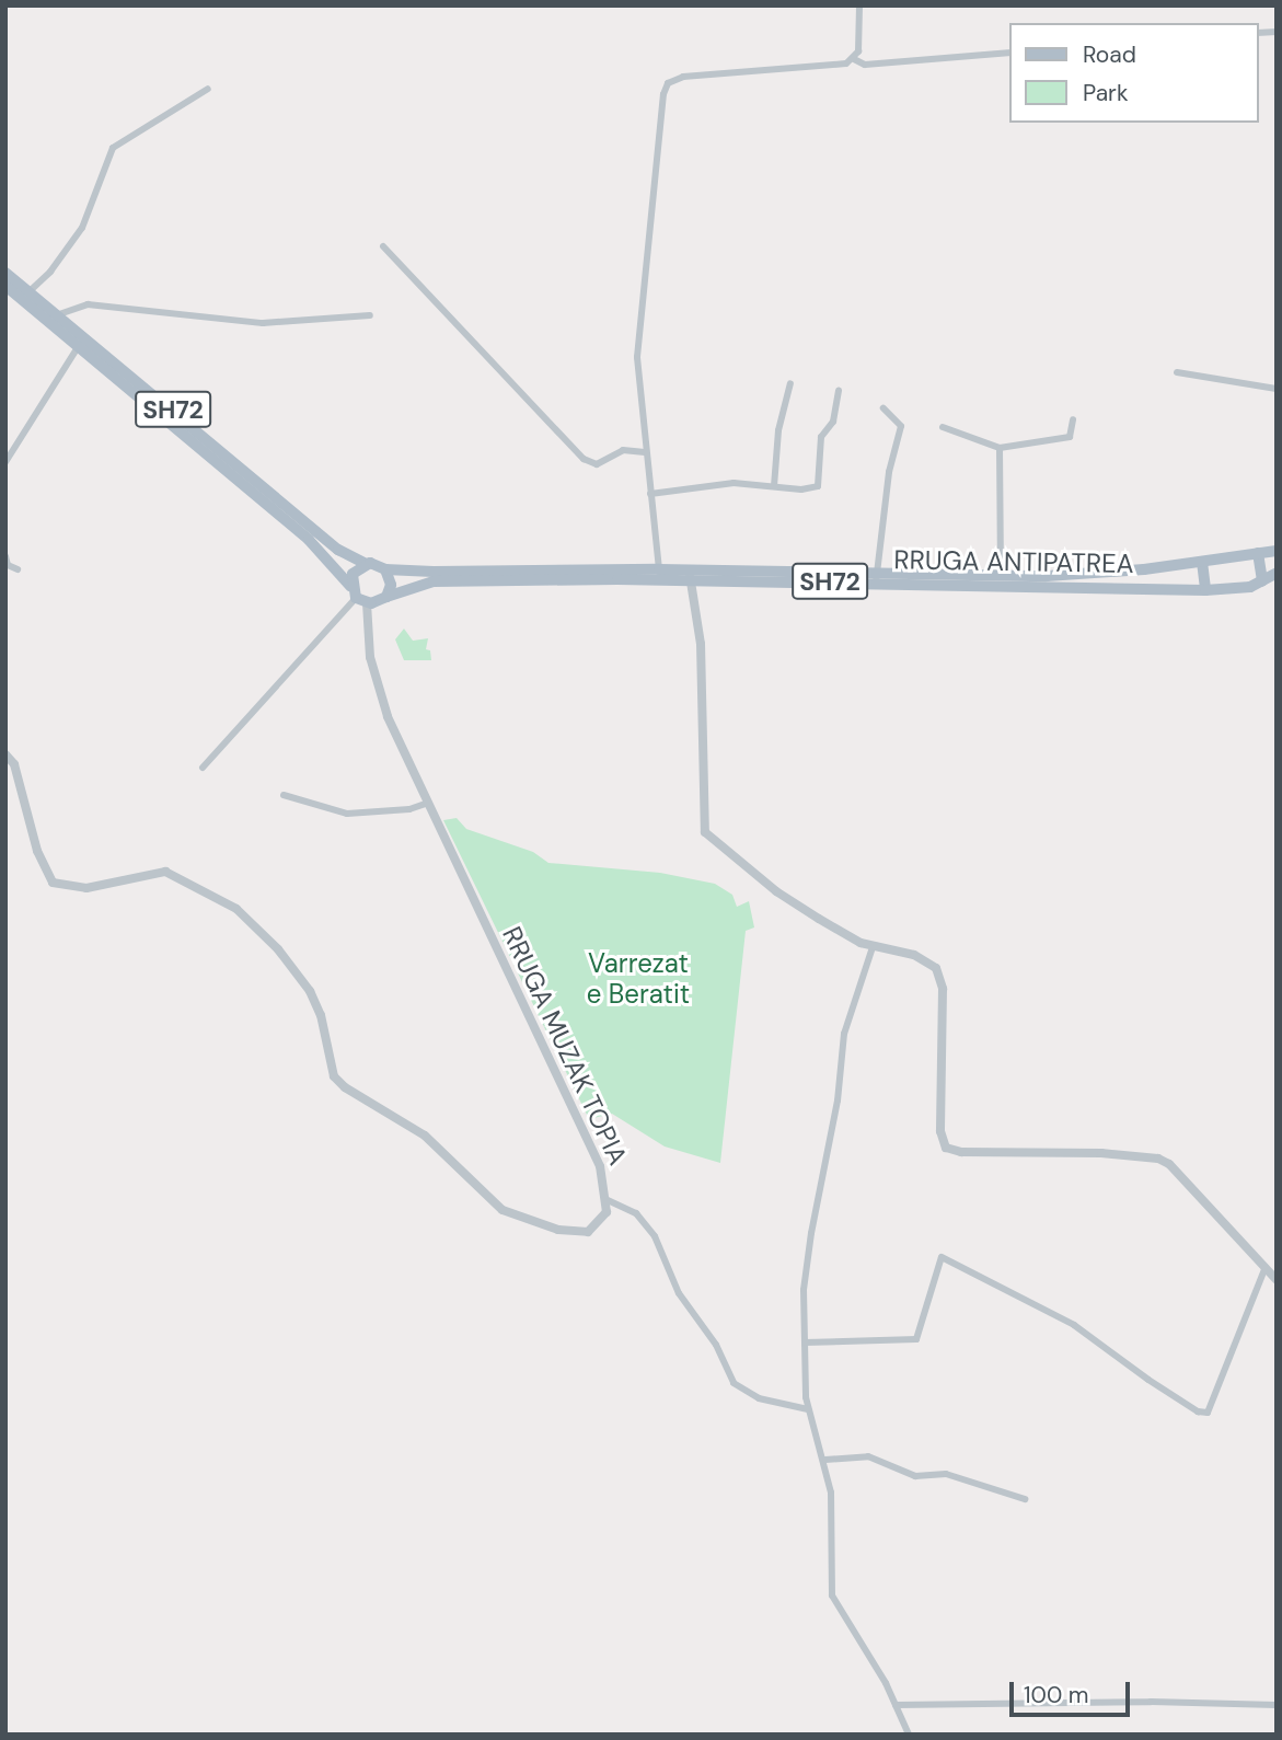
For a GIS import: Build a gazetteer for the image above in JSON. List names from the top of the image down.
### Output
{
  "streets": {
    "main road": ["SH72", "RRUGA ANTIPATREA"],
    "street": ["RRUGA MUZAK TOPIA"]
  },
  "crossings": [
    ["RRUGA ANTIPATREA", "RRUGA MUZAK TOPIA"]
  ],
  "parks": ["Varrezat e Beratit"],
  "legend": ["Road", "Park"],
  "scale_bar": "100 m"
}
